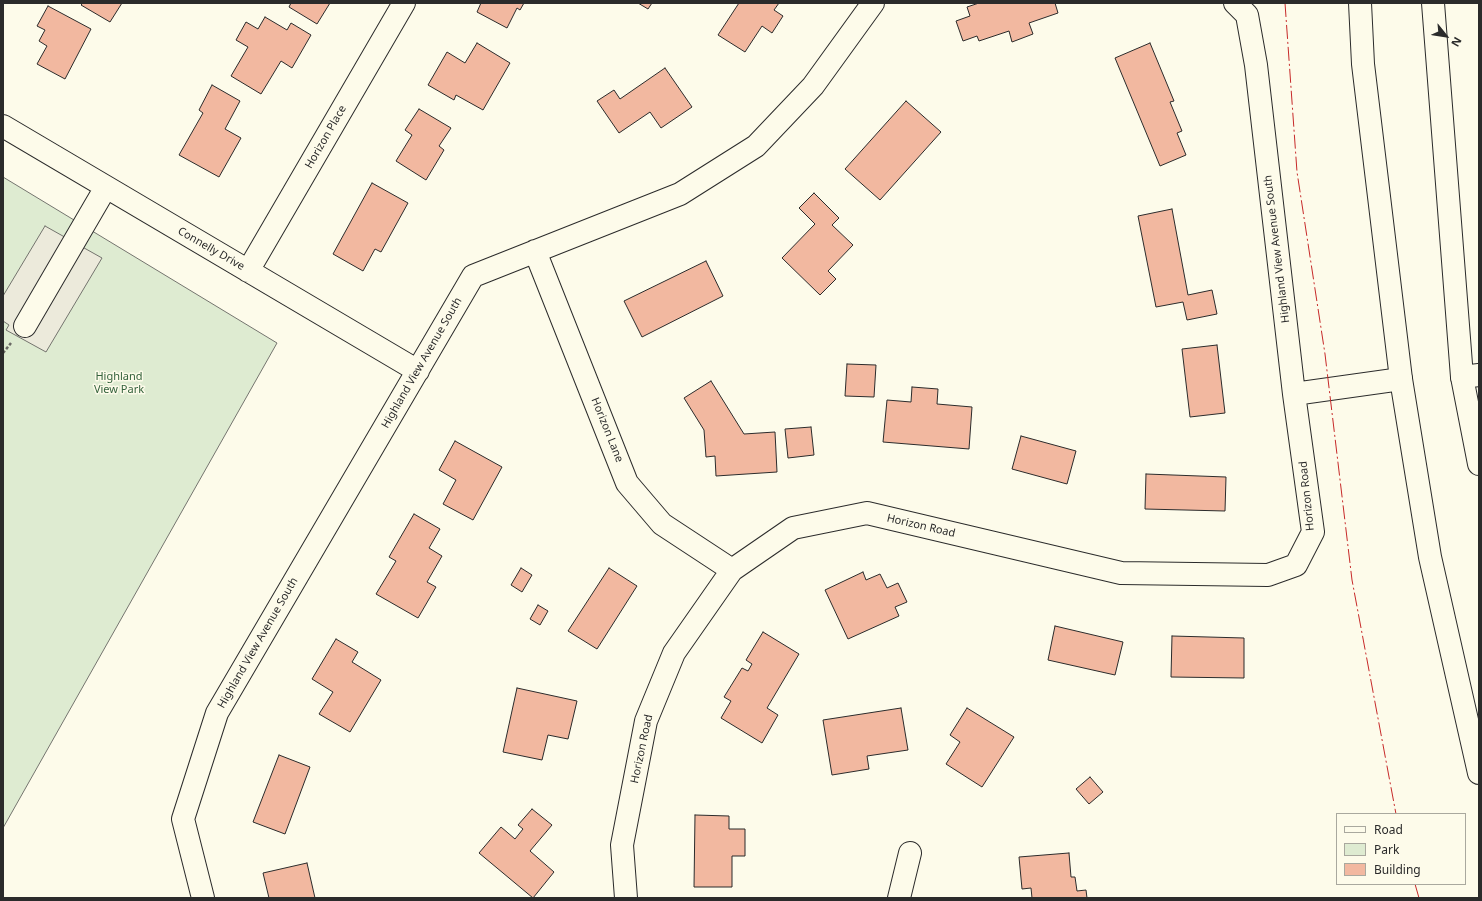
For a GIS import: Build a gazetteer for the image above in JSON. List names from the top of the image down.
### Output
{
  "streets": {
    "main road": [
      "Horizon Place",
      "Connelly Drive",
      "Highland View Avenue South",
      "Horizon Lane",
      "Horizon Road"
    ]
  },
  "crossings": [
    ["Horizon Place", "Connelly Drive"],
    ["Connelly Drive", "Highland View Avenue South"],
    ["Highland View Avenue South", "Horizon Lane"],
    ["Highland View Avenue South", "Horizon Road"],
    ["Horizon Lane", "Horizon Road"]
  ],
  "parks": ["Highland View Park"],
  "legend": ["Road", "Park", "Building"],
  "north": "bottom right"
}
